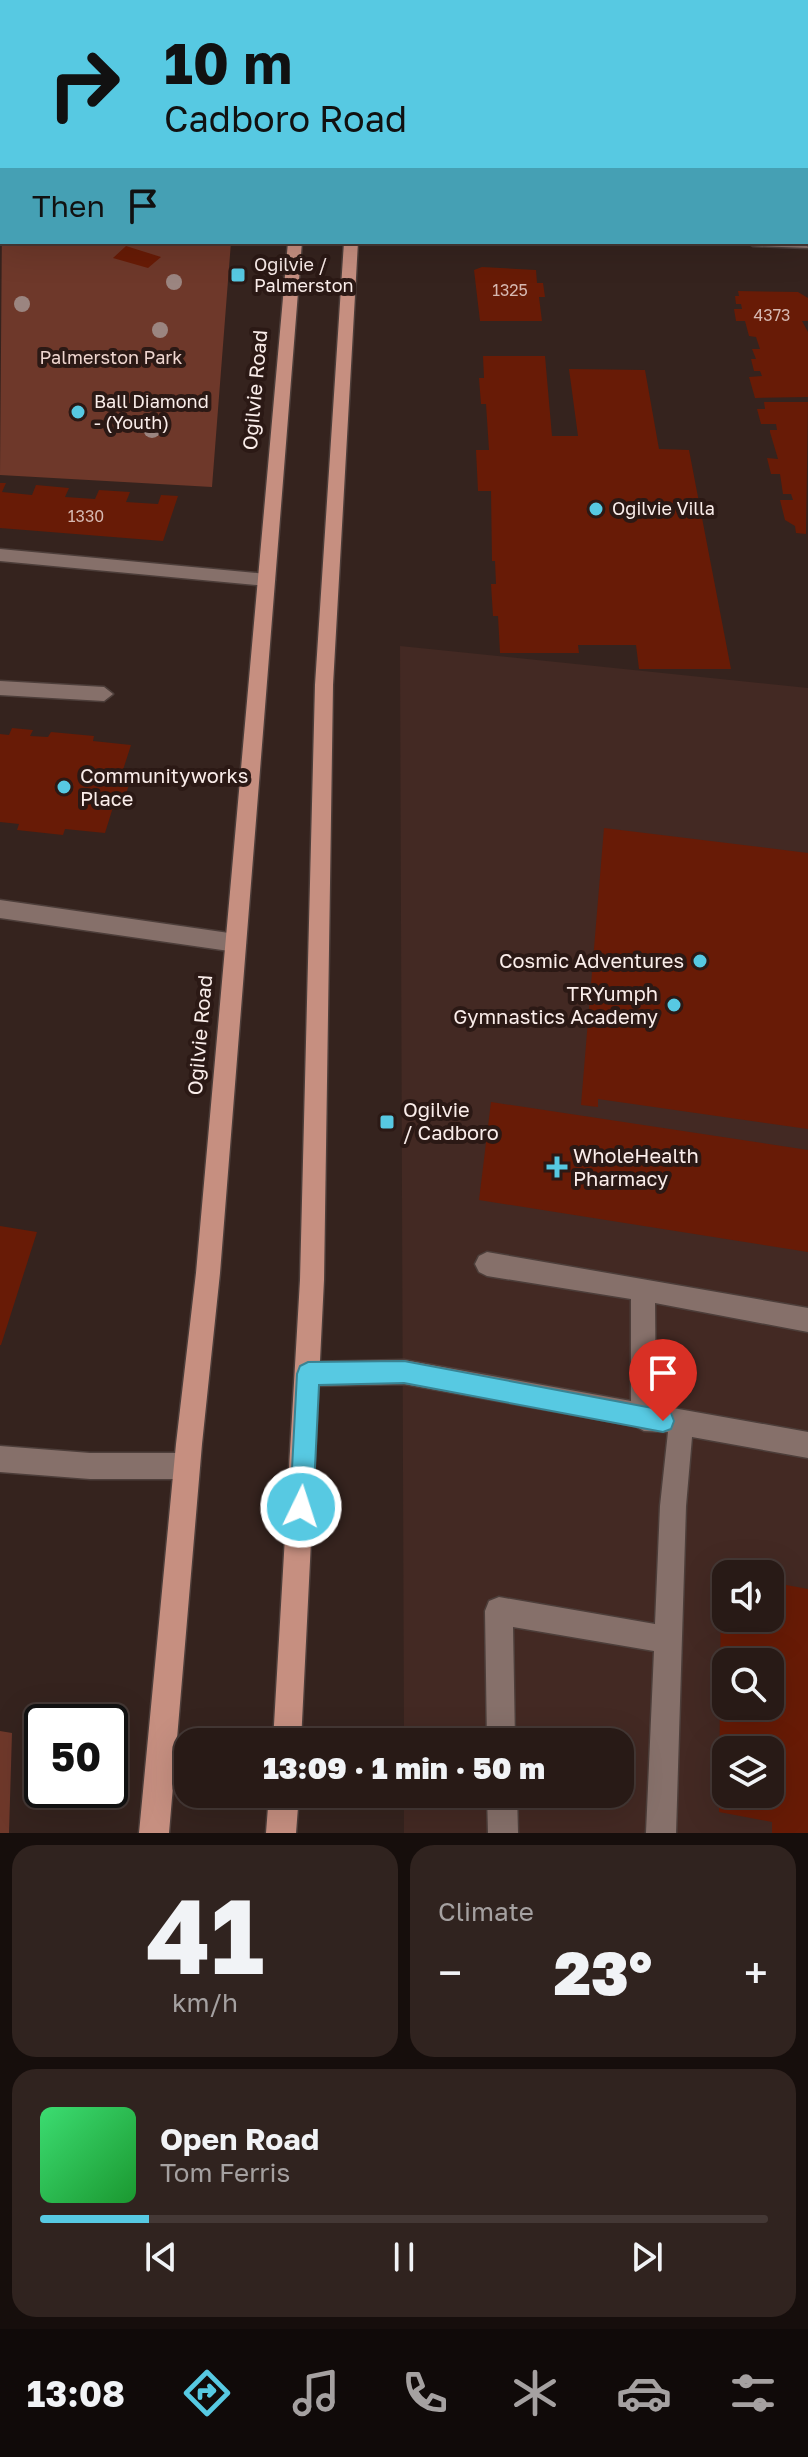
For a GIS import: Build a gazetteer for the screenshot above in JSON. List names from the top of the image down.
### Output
{
  "streets": {
    "main road": ["Ogilvie Road"]
  },
  "parks": ["Palmerston Park"],
  "places": {
    "transit": ["Ogilvie / Palmerston", "Ogilvie / Cadboro"],
    "other": [
      "Ball Diamond - (Youth)",
      "Ogilvie Villa",
      "Communityworks Place",
      "Cosmic Adventures",
      "TRYumph Gymnastics Academy"
    ],
    "health": ["WholeHealth Pharmacy"]
  },
  "house_numbers": ["1325", "4373", "1330"],
  "page": {
    "turn": ["10 m", "Cadboro Road"],
    "then": "Then",
    "limit": "50",
    "trip": "13:09 · 1 min · 50 m",
    "tile": [
      ["41", "km/h"],
      "Climate"
    ],
    "heat": ["−", "23°", "+"],
    "song": ["Open Road", "Tom Ferris"],
    "tabs": "13:08"
  }
}
